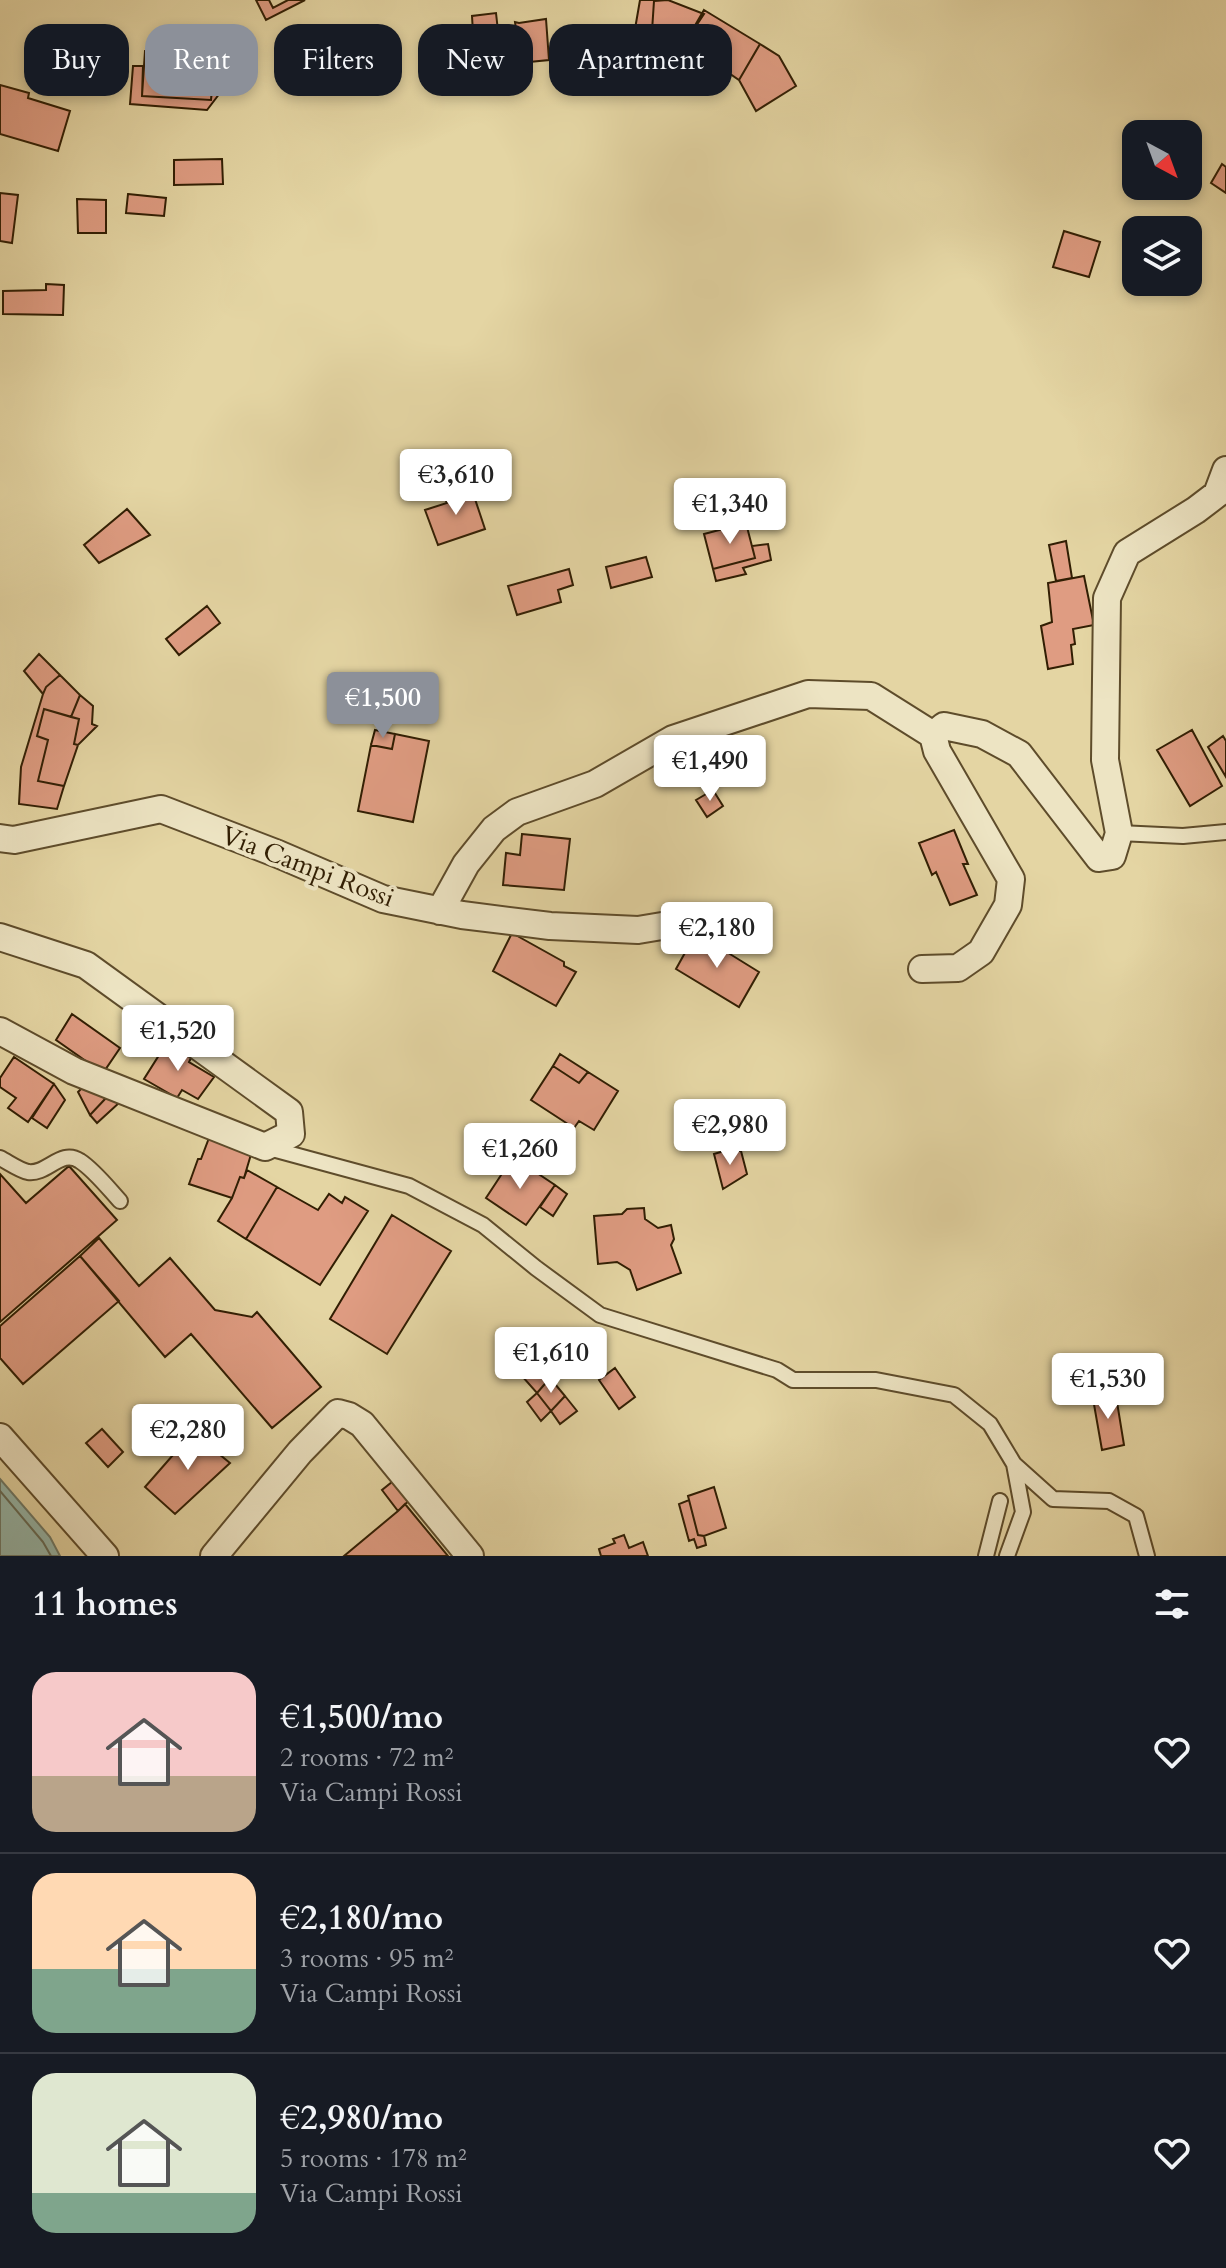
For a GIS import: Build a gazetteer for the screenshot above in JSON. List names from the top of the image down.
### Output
{
  "streets": {
    "street": ["Via Campi Rossi"]
  },
  "north": "bottom right",
  "page": {
    "chip": [
      "Buy",
      "Rent",
      "Filters",
      "New",
      "Apartment"
    ],
    "price": [
      "€3,610",
      "€1,340",
      "€1,500",
      "€1,490",
      "€2,180",
      "€1,520",
      "€2,980",
      "€1,260",
      "€1,610",
      "€1,530",
      "€2,280"
    ],
    "heading": "11 homes",
    "list": [
      {
        "name": "€1,500/mo",
        "note": "2 rooms · 72 m² · Via Campi Rossi"
      },
      {
        "name": "€2,180/mo",
        "note": "3 rooms · 95 m² · Via Campi Rossi"
      },
      {
        "name": "€2,980/mo",
        "note": "5 rooms · 178 m² · Via Campi Rossi"
      }
    ]
  }
}
